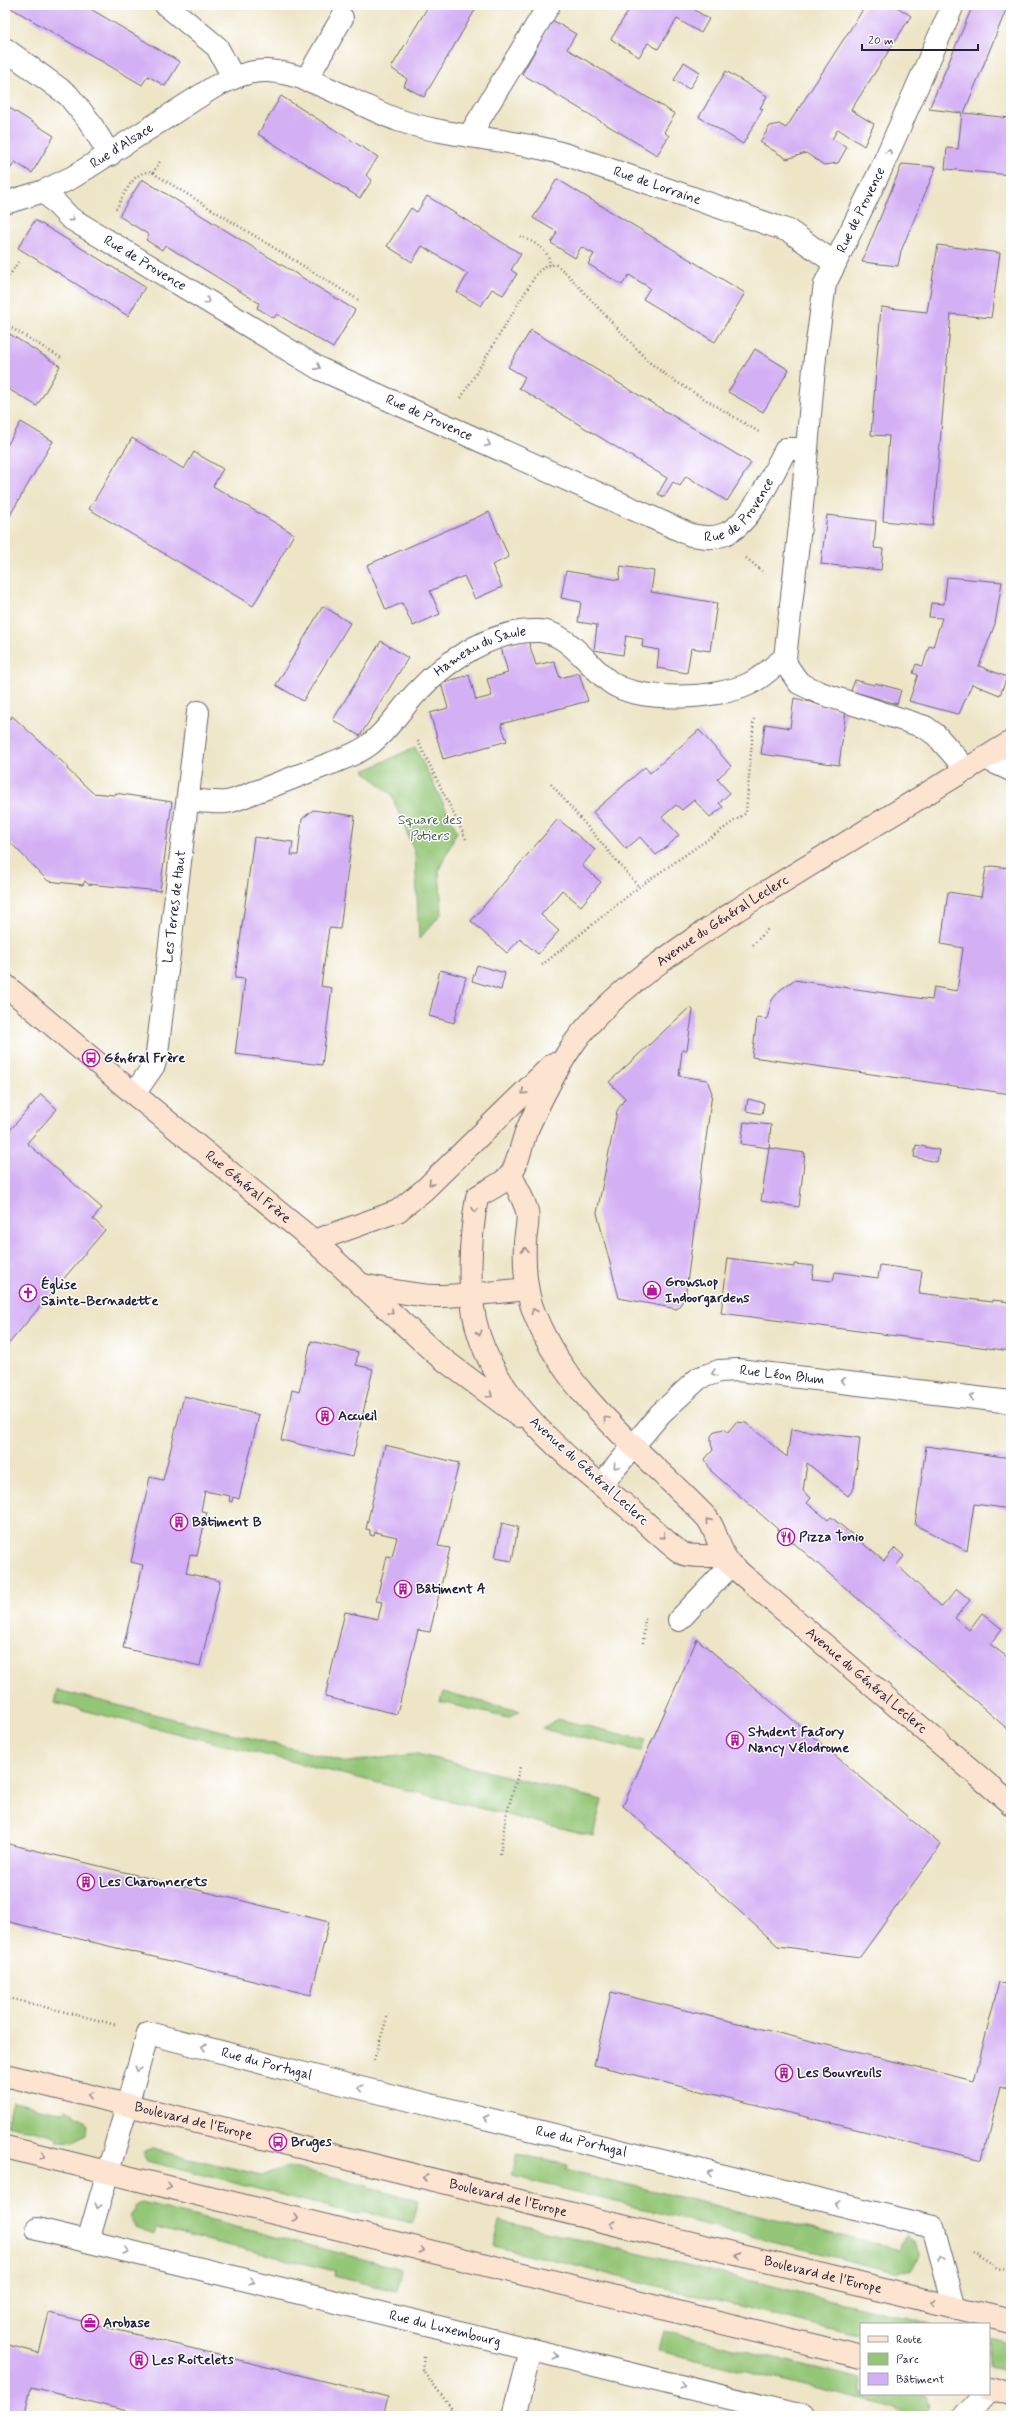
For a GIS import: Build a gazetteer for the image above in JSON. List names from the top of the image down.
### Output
{
  "streets": {
    "main road": ["Avenue du Général Leclerc", "Rue Général Frère", "Boulevard de l'Europe"],
    "street": [
      "Rue d'Alsace",
      "Rue de Lorraine",
      "Rue de Provence",
      "Hameau du Saule",
      "Les Terres de Haut",
      "Rue Léon Blum",
      "Rue du Portugal",
      "Rue du Luxembourg"
    ]
  },
  "crossings": [
    ["Rue d'Alsace", "Rue de Lorraine"],
    ["Rue d'Alsace", "Rue de Provence"],
    ["Rue de Lorraine", "Rue de Provence"],
    ["Rue de Provence", "Hameau du Saule"],
    ["Hameau du Saule", "Les Terres de Haut"],
    ["Les Terres de Haut", "Rue Général Frère"],
    ["Avenue du Général Leclerc", "Rue Général Frère"],
    ["Avenue du Général Leclerc", "Rue Léon Blum"],
    ["Rue du Portugal", "Boulevard de l'Europe"]
  ],
  "one_way": ["Rue Léon Blum", "Rue du Portugal", "Rue du Luxembourg"],
  "parks": ["Square des Potiers"],
  "places": {
    "bus stop": ["Général Frère", "Bruges"],
    "shop": ["Growshop Indoorgardens"],
    "church": ["Église Sainte-Bernadette"],
    "building": [
      "Accueil",
      "Bâtiment B",
      "Bâtiment A",
      "Student Factory Nancy Vélodrome",
      "Les Charonnerets",
      "Les Bouvreuils",
      "Les Roitelets"
    ],
    "restaurant": ["Pizza Tonio"],
    "office": ["Arobase"]
  },
  "legend": ["Route", "Parc", "Bâtiment"],
  "scale_bar": "20 m"
}
